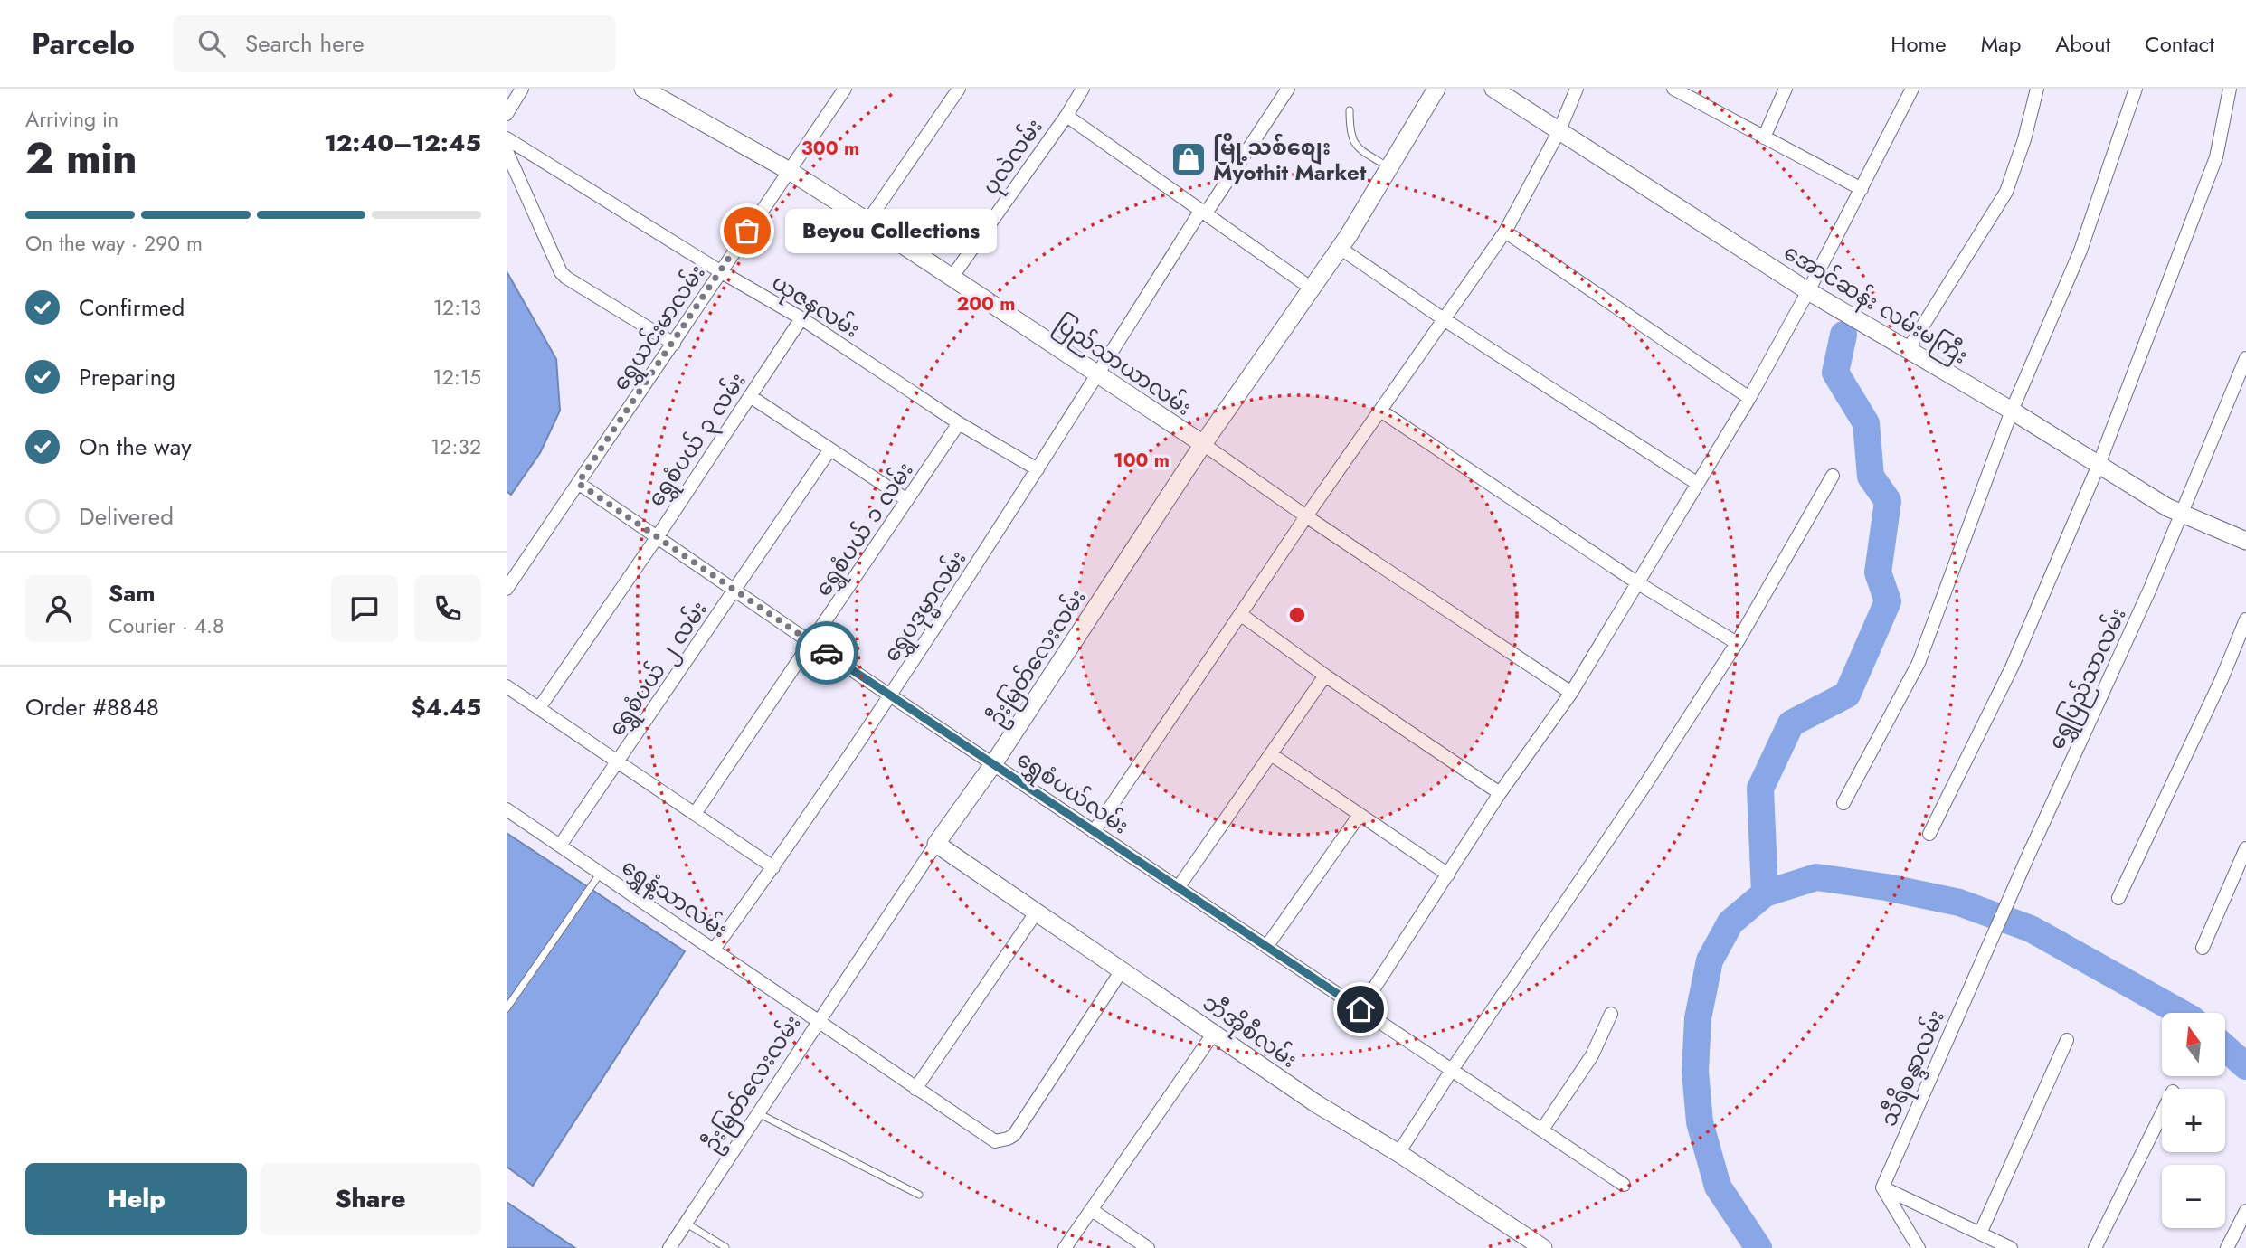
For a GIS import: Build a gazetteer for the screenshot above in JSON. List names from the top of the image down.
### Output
{
  "streets": {
    "main road": [
      "အောင်ဆန်း လမ်းမကြီး",
      "ပြည်သာယာလမ်း",
      "ဦးမြတ်လေးလမ်း",
      "ဘီအိုစီလမ်း"
    ],
    "street": [
      "ပုလဲလမ်း",
      "ယုဇနလမ်း",
      "ရွှေယင်းမာလမ်း",
      "ရွှေစံပယ် ၃ လမ်း",
      "ရွှေစံပယ် ၁ လမ်း",
      "ရွှေပဒုမ္မာလမ်း",
      "ရွှေစံပယ် ၂ လမ်း",
      "ရွှေပြည်သာလမ်း",
      "ရွှေစံပယ်လမ်း",
      "ရွှေနံ့သာလမ်း",
      "သီရိစန္ဒာလမ်း"
    ]
  },
  "crossings": [
    ["ပုလဲလမ်း", "ပြည်သာယာလမ်း"],
    ["အောင်ဆန်း လမ်းမကြီး", "ရွှေပြည်သာလမ်း"],
    ["ယုဇနလမ်း", "ရွှေယင်းမာလမ်း"],
    ["ယုဇနလမ်း", "ရွှေစံပယ် ၃ လမ်း"],
    ["ယုဇနလမ်း", "ရွှေစံပယ် ၁ လမ်း"],
    ["ယုဇနလမ်း", "ရွှေပဒုမ္မာလမ်း"],
    ["ရွှေယင်းမာလမ်း", "ပြည်သာယာလမ်း"],
    ["ရွှေယင်းမာလမ်း", "ရွှေစံပယ်လမ်း"],
    ["ပြည်သာယာလမ်း", "ရွှေပဒုမ္မာလမ်း"],
    ["ပြည်သာယာလမ်း", "ဦးမြတ်လေးလမ်း"],
    ["ရွှေစံပယ် ၃ လမ်း", "ရွှေစံပယ်လမ်း"],
    ["ရွှေစံပယ် ၁ လမ်း", "ရွှေစံပယ်လမ်း"],
    ["ရွှေပဒုမ္မာလမ်း", "ရွှေစံပယ်လမ်း"],
    ["ရွှေပဒုမ္မာလမ်း", "ရွှေနံ့သာလမ်း"],
    ["ဦးမြတ်လေးလမ်း", "ရွှေစံပယ်လမ်း"],
    ["ဦးမြတ်လေးလမ်း", "ရွှေနံ့သာလမ်း"],
    ["ဦးမြတ်လေးလမ်း", "ဘီအိုစီလမ်း"],
    ["ရွှေစံပယ် ၂ လမ်း", "ရွှေစံပယ်လမ်း"],
    ["ရွှေစံပယ် ၂ လမ်း", "ရွှေနံ့သာလမ်း"],
    ["ရွှေပြည်သာလမ်း", "သီရိစန္ဒာလမ်း"],
    ["ရွှေနံ့သာလမ်း", "ဘီအိုစီလမ်း"]
  ],
  "places": {
    "shop": ["မြို့သစ်စျေး Myothit Market"],
    "other": ["Beyou Collections"]
  },
  "north": "top",
  "page": {
    "header": "Parcelo",
    "search": "Search here",
    "nav": [
      "Home",
      "Map",
      "About",
      "Contact"
    ],
    "heading": ["2 min", "Arriving in", "12:40–12:45"],
    "panel": [
      "Sam",
      "Courier · 4.8",
      "Order #8848",
      "$4.45"
    ],
    "bar": "On the way · 290 m",
    "bubble": "Beyou Collections",
    "list": [
      ["Confirmed", "12:13"],
      ["Preparing", "12:15"],
      ["On the way", "12:32"],
      "Delivered"
    ],
    "map_buttons": ["+", "−"],
    "buttons": ["Help", "Share"]
  },
  "rings": ["300 m", "200 m", "100 m"]
}
